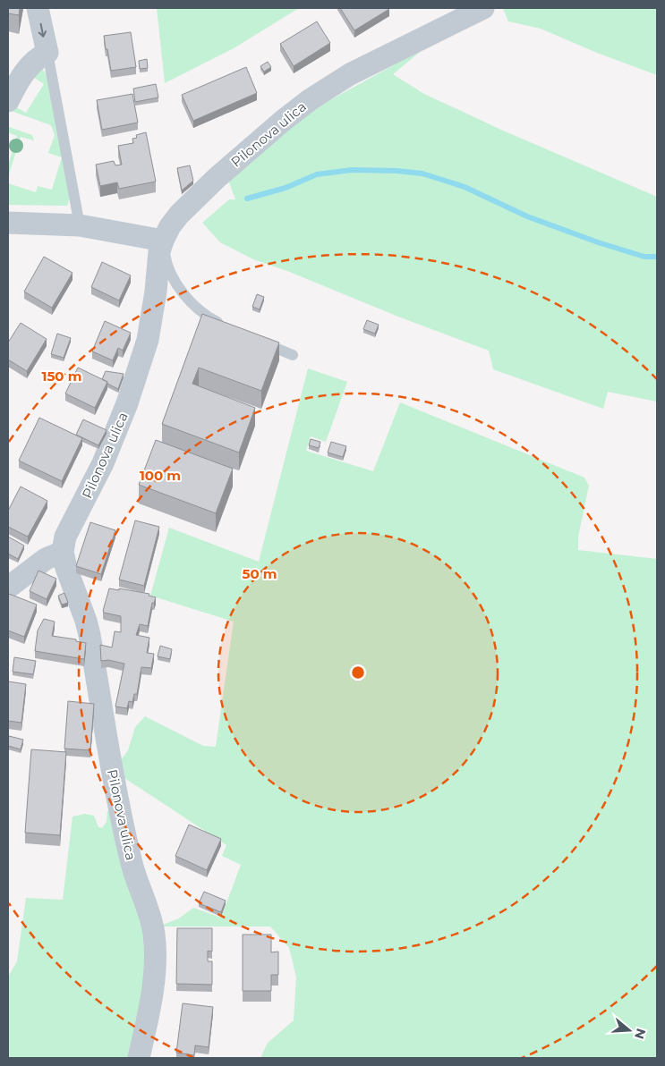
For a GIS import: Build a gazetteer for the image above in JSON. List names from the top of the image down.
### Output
{
  "streets": {
    "street": ["Pilonova ulica"]
  },
  "north": "right",
  "rings": ["150 m", "100 m", "50 m"]
}
